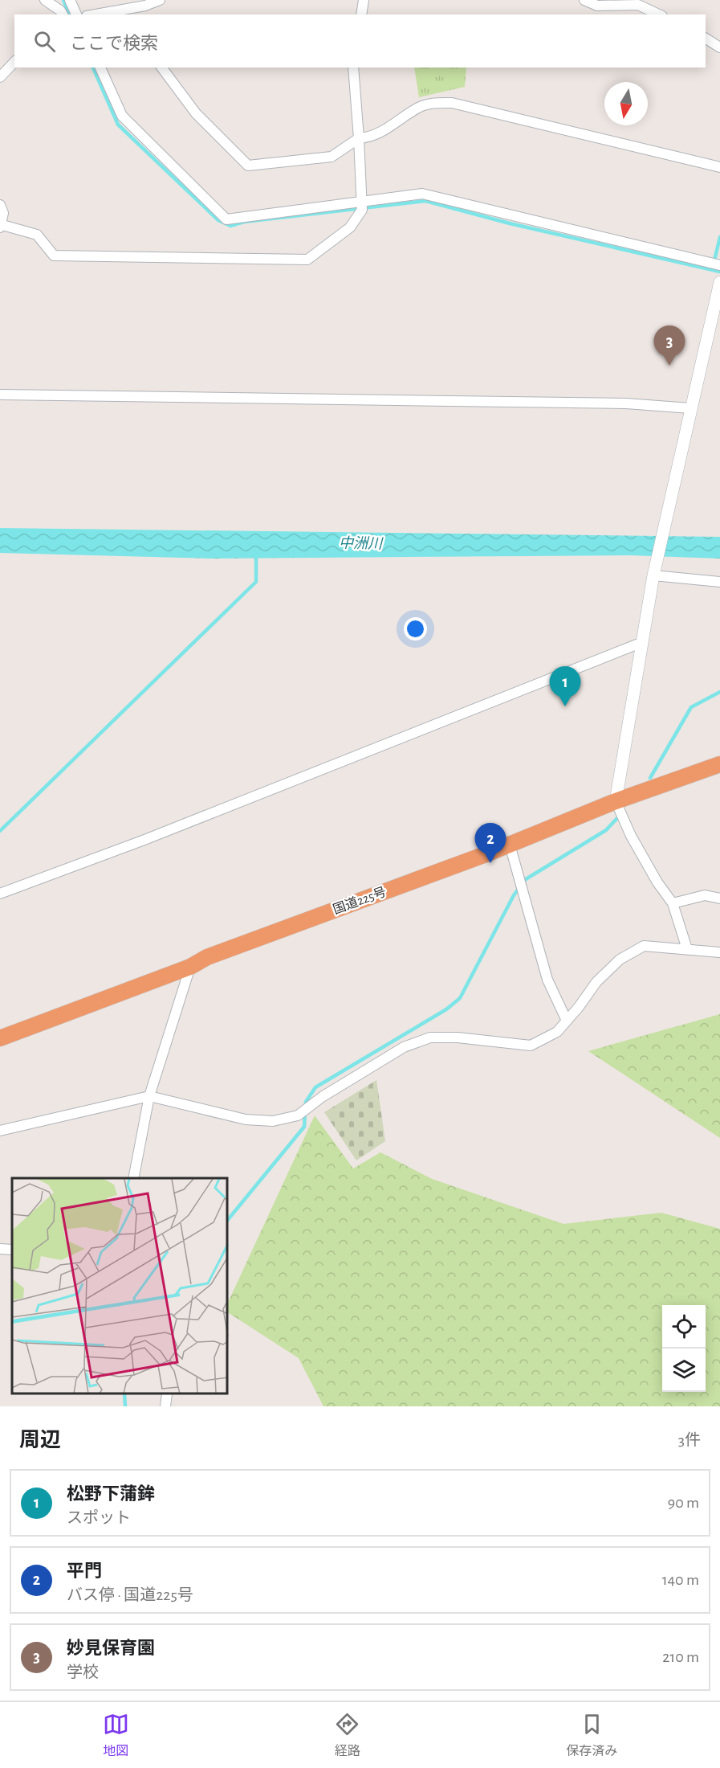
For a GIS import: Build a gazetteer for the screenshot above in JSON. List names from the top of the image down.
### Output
{
  "streets": {
    "highway": ["国道225号"]
  },
  "water": ["中洲川"],
  "north": "bottom",
  "page": {
    "search": "ここで検索",
    "pins": ["3", "1", "2"],
    "heading": ["周辺", "3件"],
    "list": [
      {
        "mark": "1",
        "name": "松野下蒲鉾",
        "note": "スポット",
        "value": "90 m"
      },
      {
        "mark": "2",
        "name": "平門",
        "note": "バス停 · 国道225号",
        "value": "140 m"
      },
      {
        "mark": "3",
        "name": "妙見保育園",
        "note": "学校",
        "value": "210 m"
      }
    ],
    "nav": ["地図", "経路", "保存済み"]
  }
}
